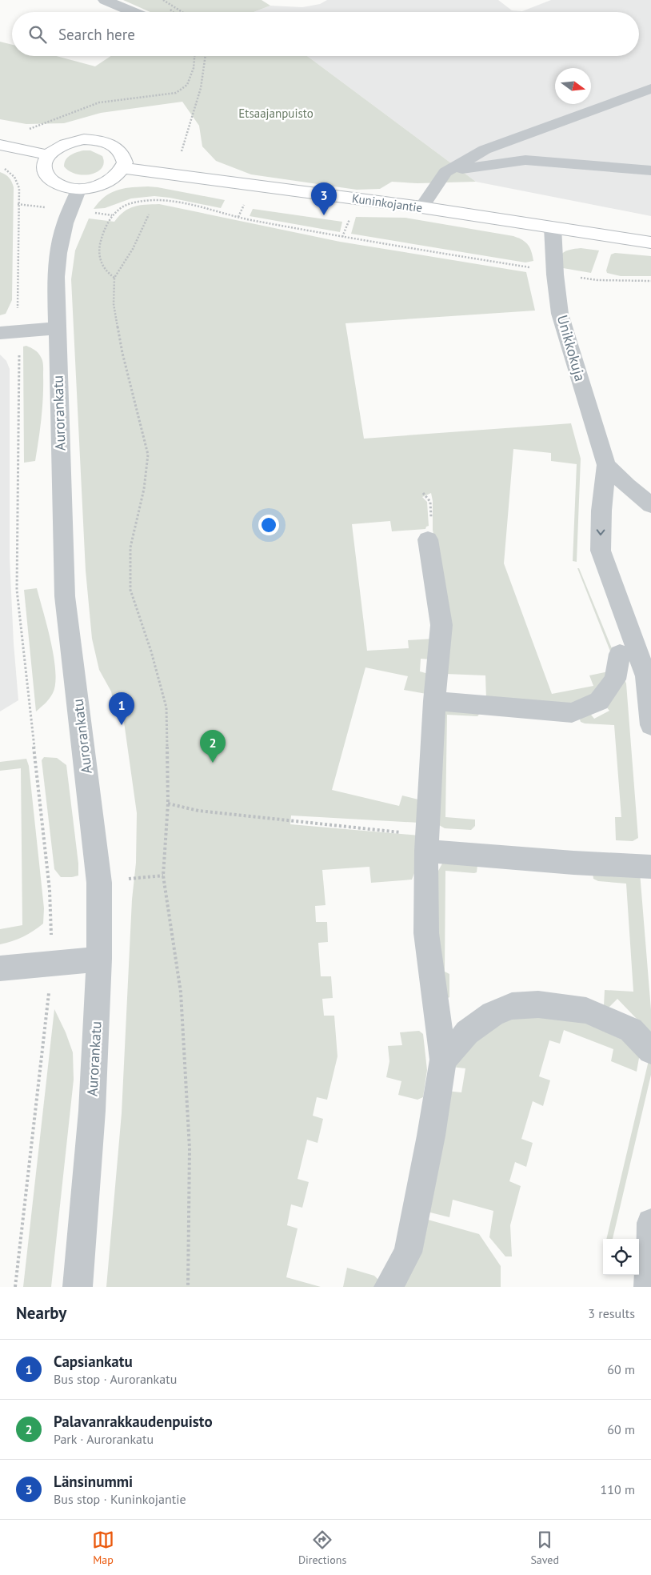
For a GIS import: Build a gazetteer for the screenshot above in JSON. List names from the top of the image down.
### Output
{
  "streets": {
    "main road": ["Kuninkojantie"],
    "street": ["Unikkokuja", "Aurorankatu"]
  },
  "crossings": [
    ["Kuninkojantie", "Unikkokuja"],
    ["Kuninkojantie", "Aurorankatu"]
  ],
  "parks": ["Etsaajanpuisto"],
  "north": "right",
  "page": {
    "search": "Search here",
    "pins": ["3", "1", "2"],
    "heading": ["Nearby", "3 results"],
    "list": [
      {
        "mark": "1",
        "name": "Capsiankatu",
        "note": "Bus stop · Aurorankatu",
        "value": "60 m"
      },
      {
        "mark": "2",
        "name": "Palavanrakkaudenpuisto",
        "note": "Park · Aurorankatu",
        "value": "60 m"
      },
      {
        "mark": "3",
        "name": "Länsinummi",
        "note": "Bus stop · Kuninkojantie",
        "value": "110 m"
      }
    ],
    "nav": ["Map", "Directions", "Saved"]
  }
}
